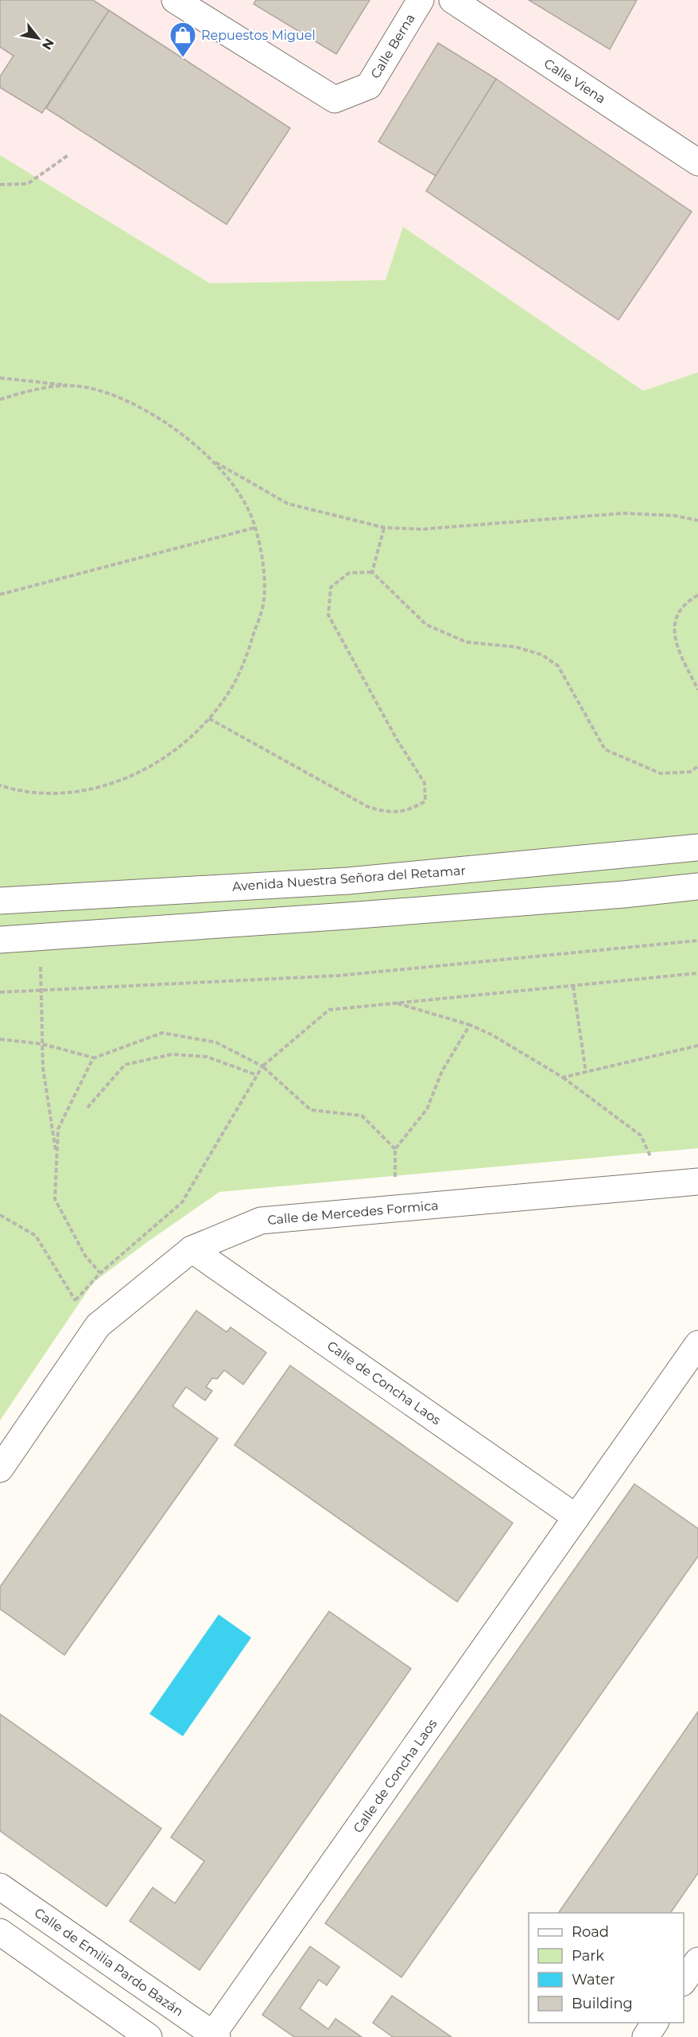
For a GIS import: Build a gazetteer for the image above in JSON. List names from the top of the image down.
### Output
{
  "streets": {
    "street": [
      "Calle Berna",
      "Calle Viena",
      "Avenida Nuestra Señora del Retamar",
      "Calle de Mercedes Formica",
      "Calle de Concha Laos",
      "Calle de Emilia Pardo Bazán"
    ]
  },
  "crossings": [
    ["Calle de Mercedes Formica", "Calle de Concha Laos"],
    ["Calle de Concha Laos", "Calle de Emilia Pardo Bazán"]
  ],
  "places": {
    "shop": ["Repuestos Miguel"]
  },
  "legend": [
    "Road",
    "Park",
    "Water",
    "Building"
  ],
  "north": "bottom right"
}
